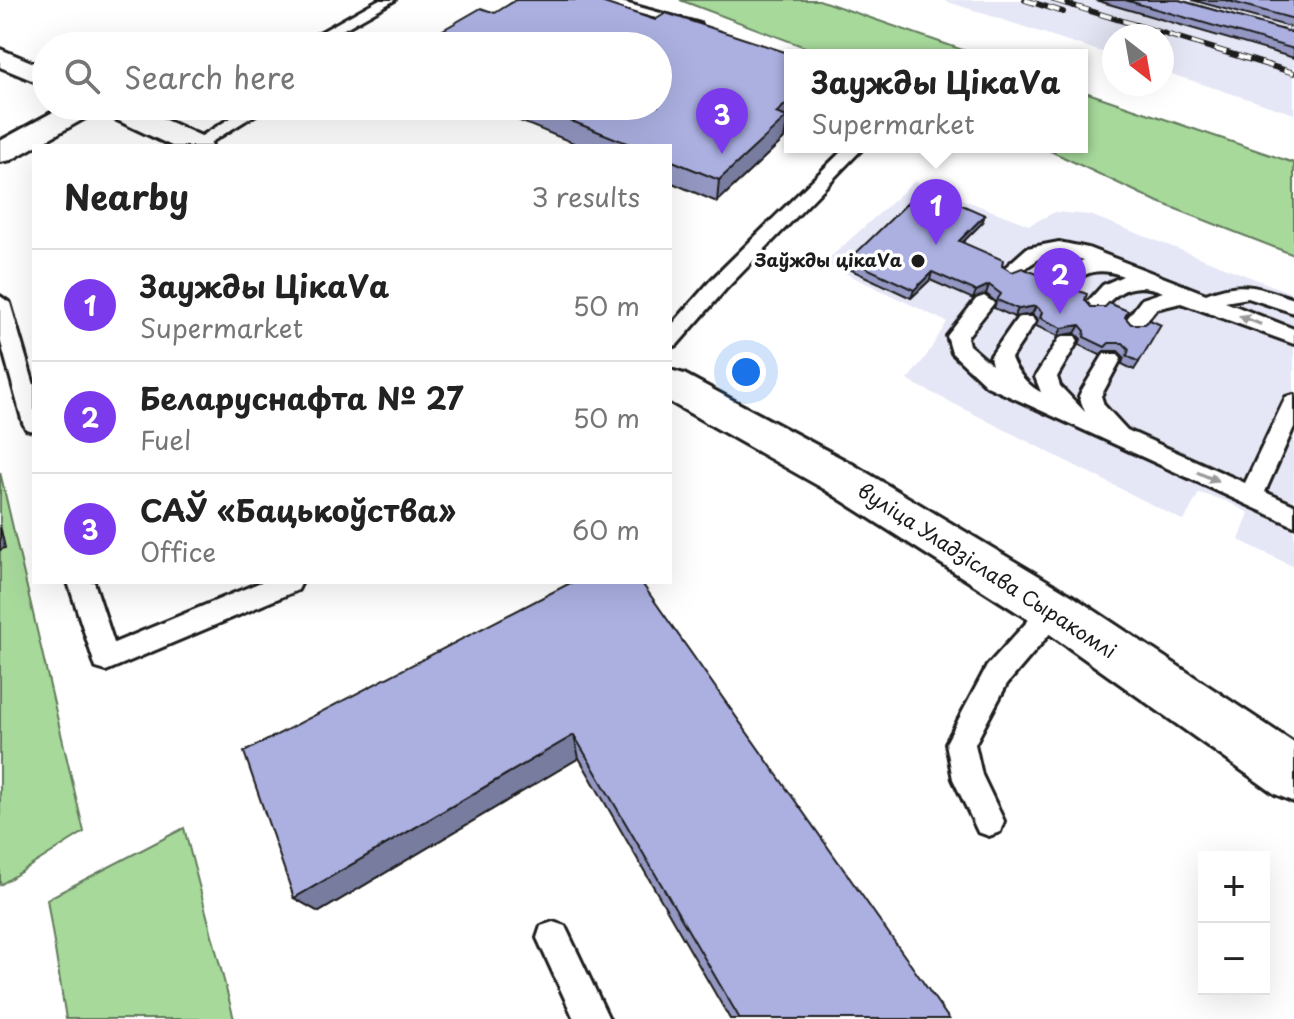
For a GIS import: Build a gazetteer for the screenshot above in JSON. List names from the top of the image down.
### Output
{
  "streets": {
    "street": ["вуліца Уладзіслава Сыракомлі"]
  },
  "places": ["Заўжды цікаVа"],
  "north": "bottom right",
  "page": {
    "search": "Search here",
    "popup": ["Заужды ЦікаVа", "Supermarket"],
    "pins": ["3", "1", "2"],
    "heading": ["Nearby", "3 results"],
    "list": [
      {
        "mark": "1",
        "name": "Заужды ЦікаVа",
        "note": "Supermarket",
        "value": "50 m"
      },
      {
        "mark": "2",
        "name": "Беларуснафта № 27",
        "note": "Fuel",
        "value": "50 m"
      },
      {
        "mark": "3",
        "name": "САЎ «Бацькоўства»",
        "note": "Office",
        "value": "60 m"
      }
    ],
    "map_buttons": ["+", "−"]
  }
}
